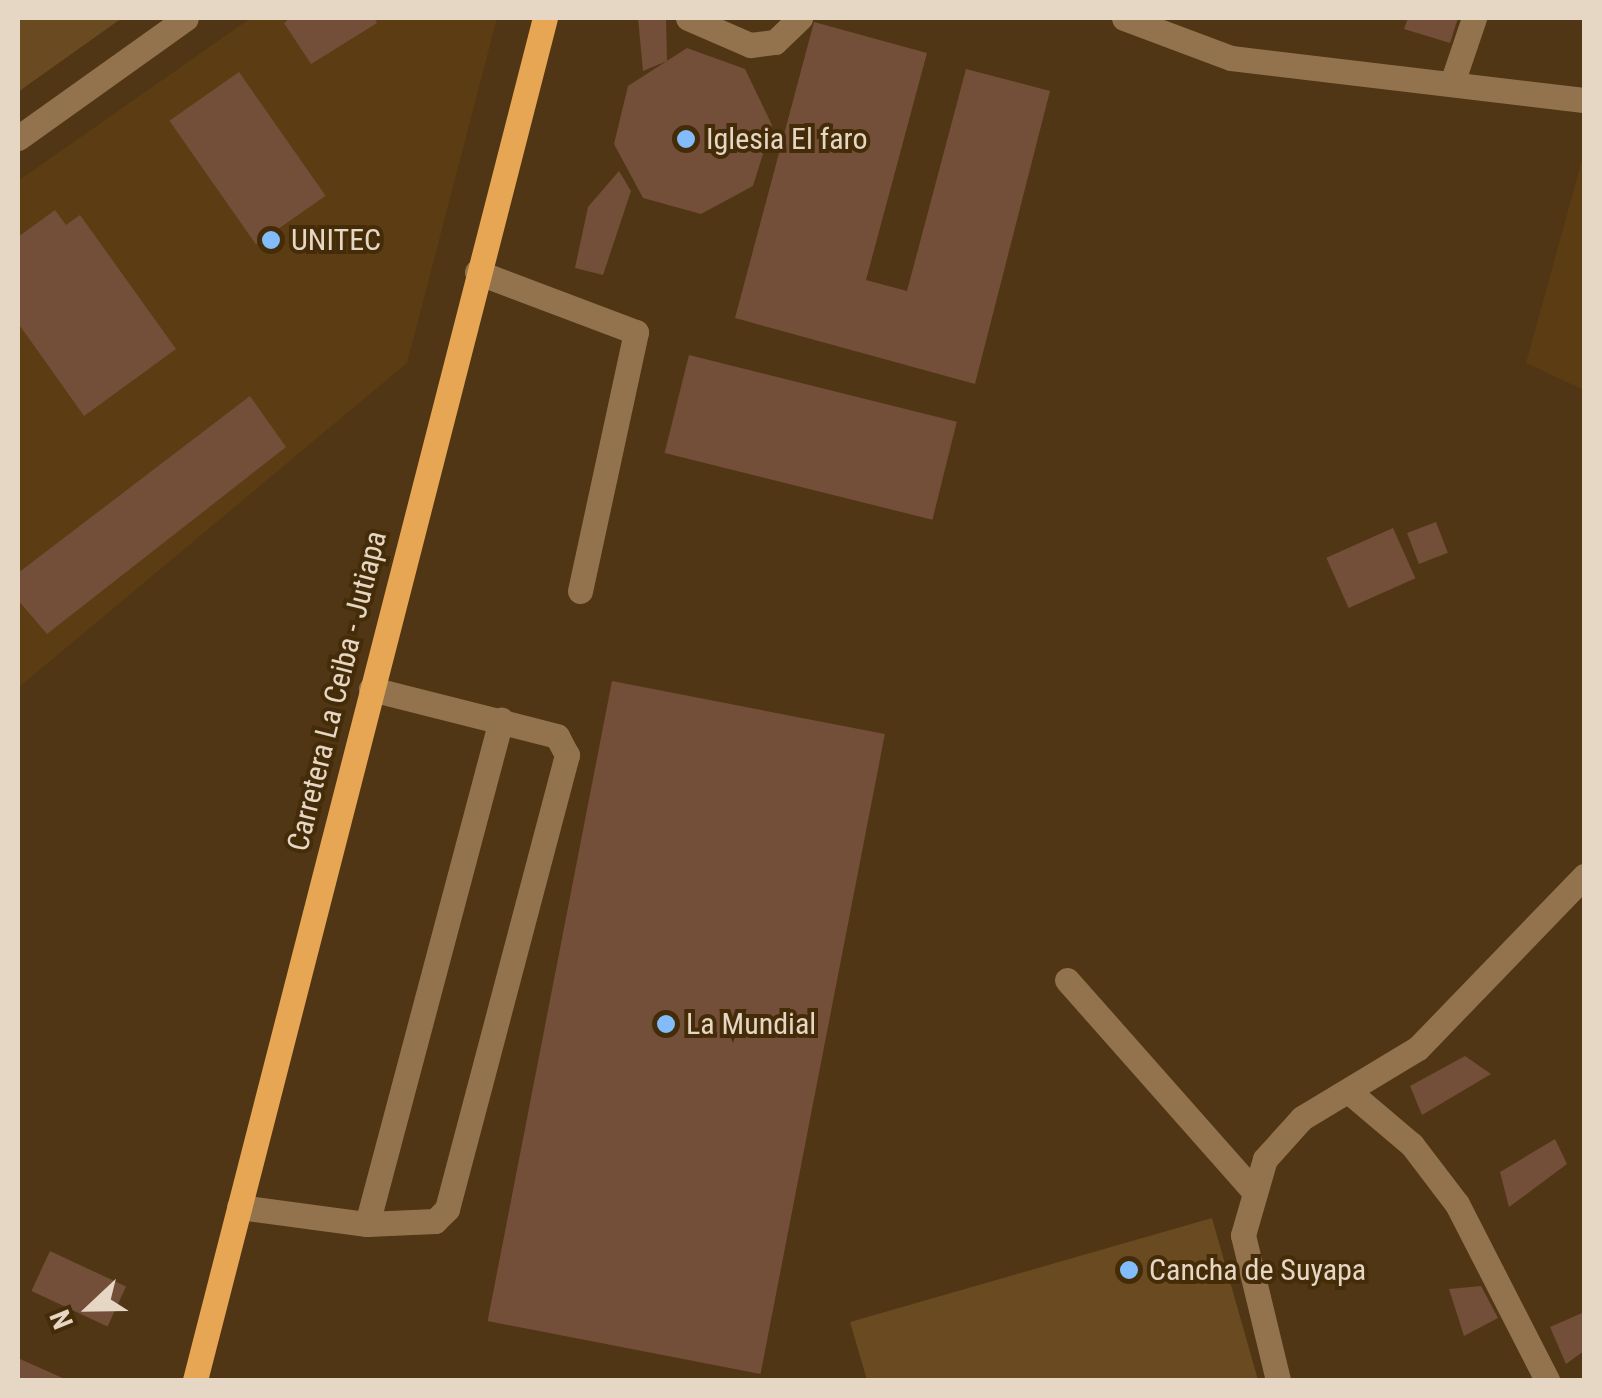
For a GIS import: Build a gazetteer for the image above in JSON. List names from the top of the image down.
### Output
{
  "streets": {
    "main road": ["Carretera La Ceiba - Jutiapa"]
  },
  "places": [
    "Iglesia El faro",
    "UNITEC",
    "La Mundial",
    "Cancha de Suyapa"
  ],
  "north": "left"
}
